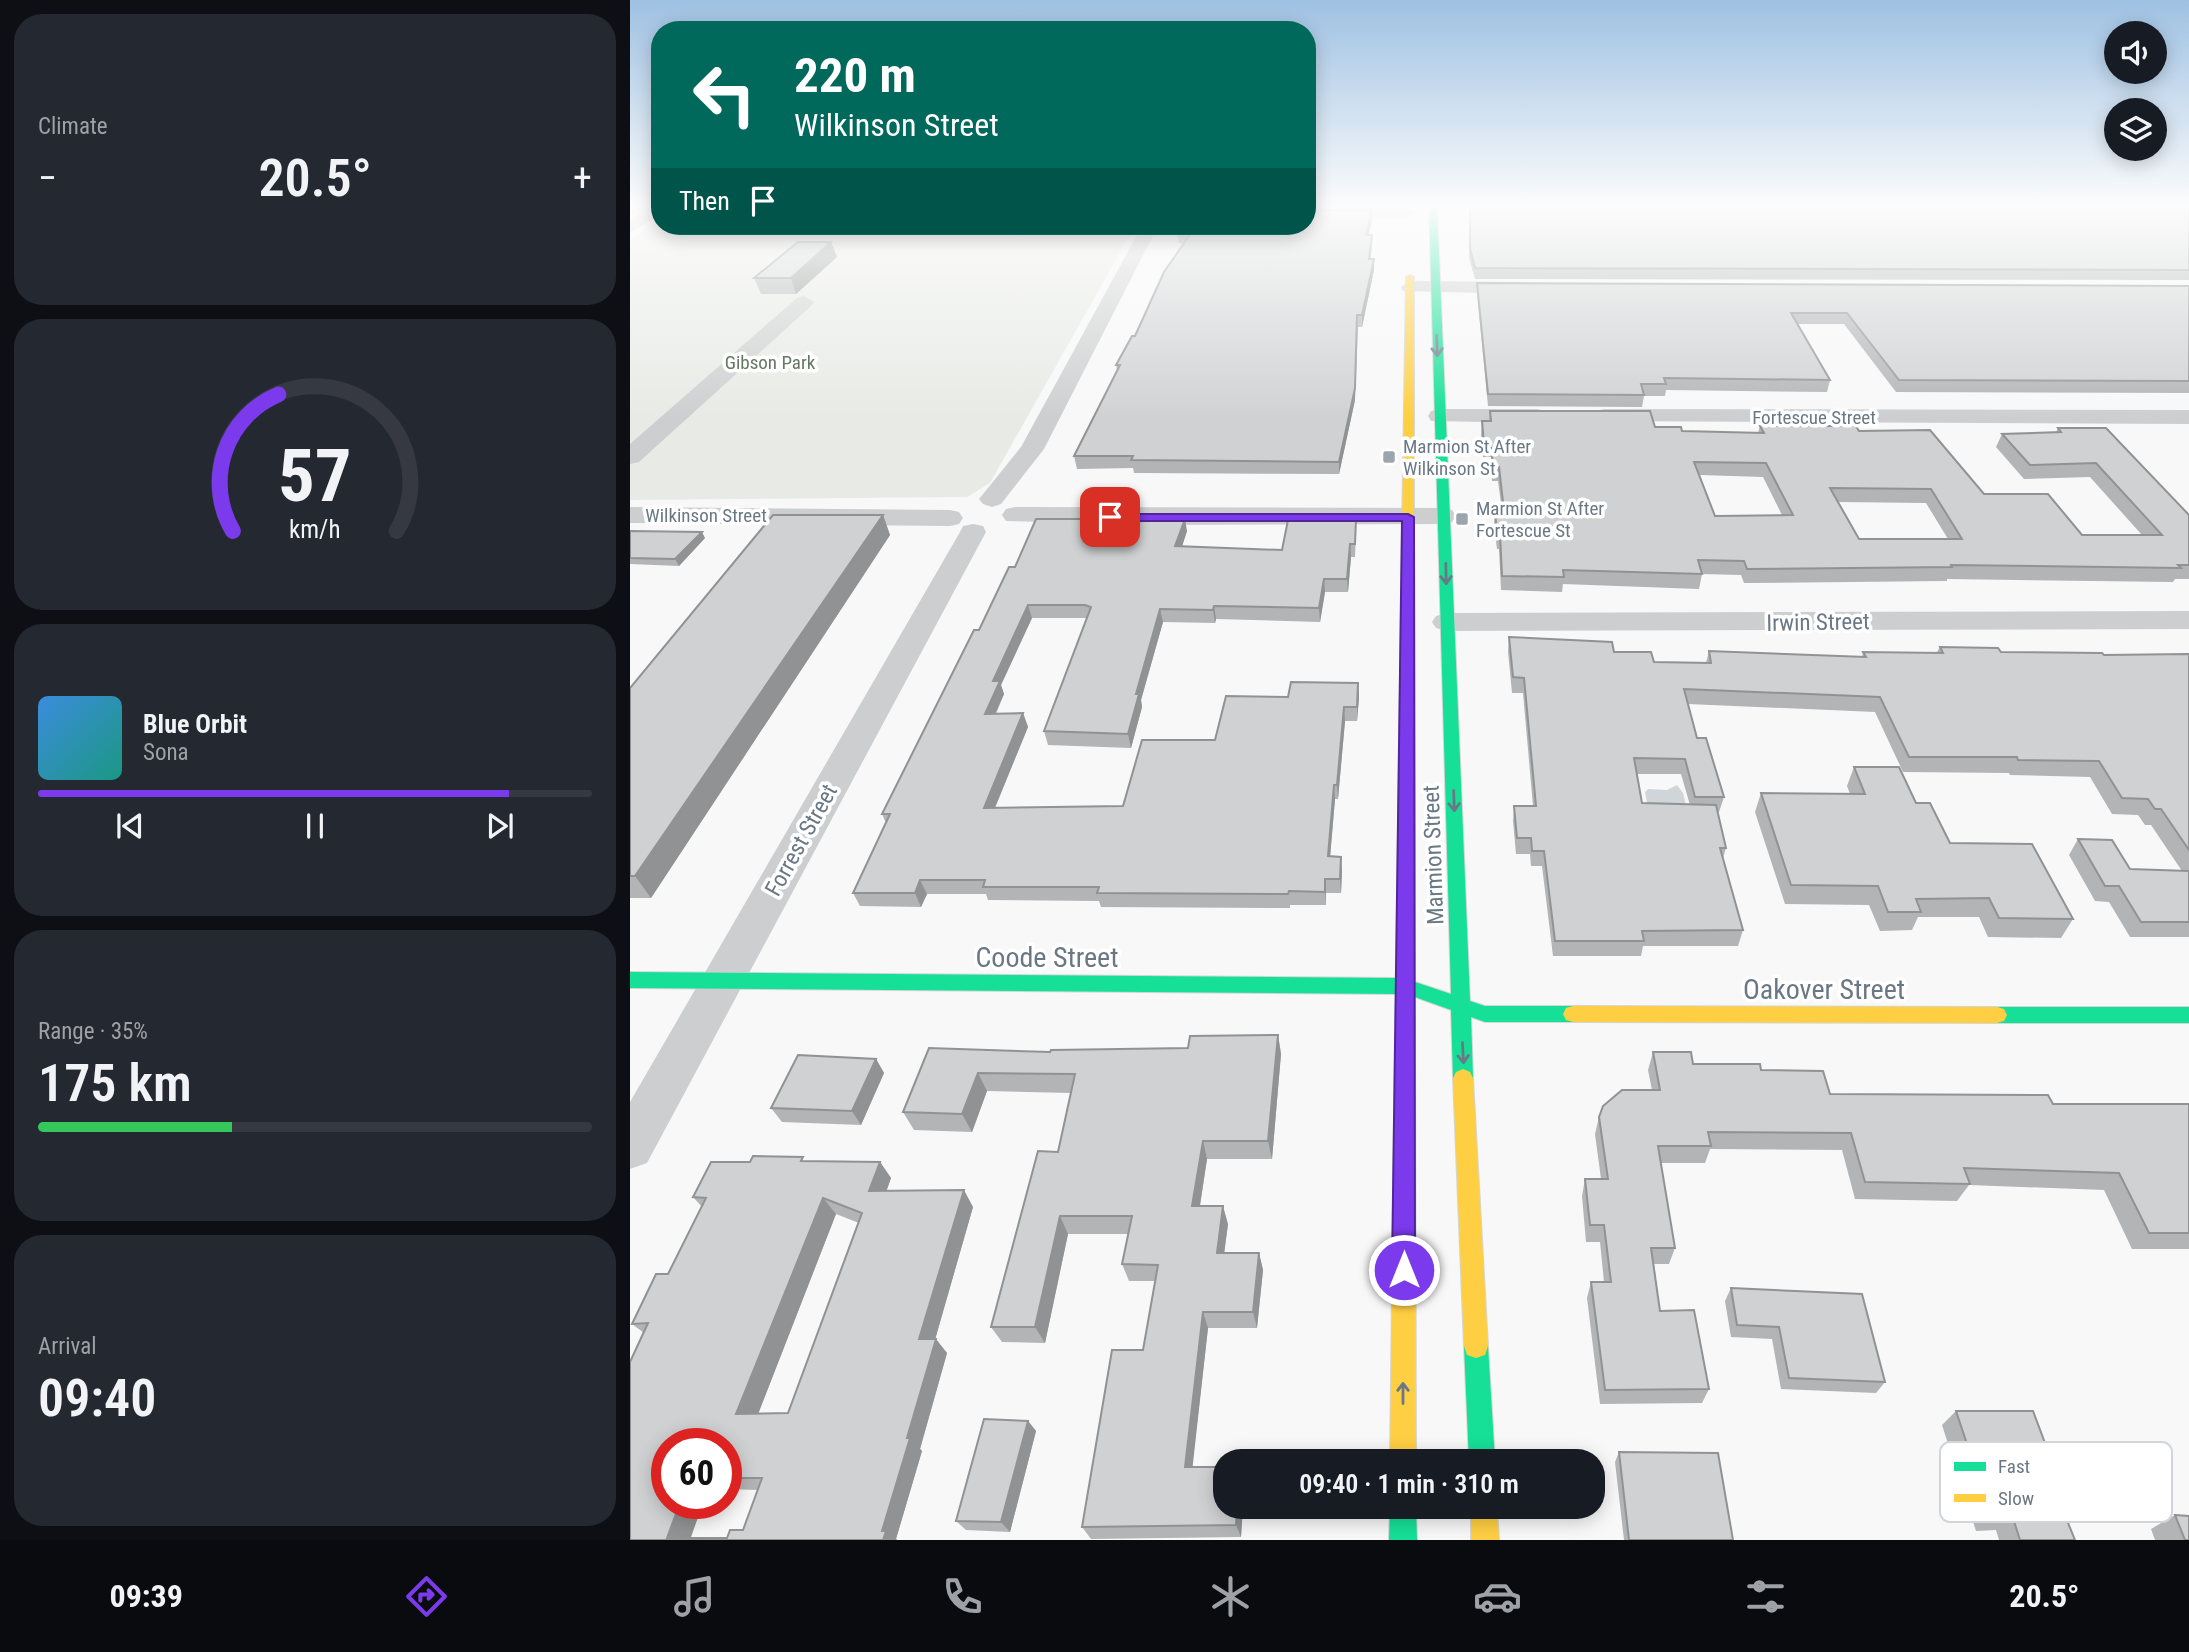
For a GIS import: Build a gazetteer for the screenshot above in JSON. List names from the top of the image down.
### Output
{
  "streets": {
    "main road": ["Marmion Street", "Coode Street", "Oakover Street"],
    "street": [
      "Fortescue Street",
      "Wilkinson Street",
      "Irwin Street",
      "Forrest Street"
    ]
  },
  "crossings": [
    ["Fortescue Street", "Marmion Street"],
    ["Wilkinson Street", "Forrest Street"],
    ["Irwin Street", "Marmion Street"],
    ["Forrest Street", "Coode Street"],
    ["Marmion Street", "Coode Street"],
    ["Marmion Street", "Oakover Street"],
    ["Coode Street", "Oakover Street"]
  ],
  "parks": ["Gibson Park"],
  "places": {
    "transit": ["Marmion St After Wilkinson St", "Marmion St After Fortescue St"]
  },
  "legend": ["Fast", "Slow"],
  "page": {
    "tile": [
      "Climate",
      ["Range · 35%", "175 km"],
      ["Arrival", "09:40"]
    ],
    "turn": ["220 m", "Wilkinson Street"],
    "heat": ["−", "20.5°", "+"],
    "then": "Then",
    "song": ["Blue Orbit", "Sona"],
    "limit": "60",
    "trip": "09:40 · 1 min · 310 m",
    "tabs": ["09:39", "20.5°"],
    "gauge": ["57", "km/h"]
  }
}
